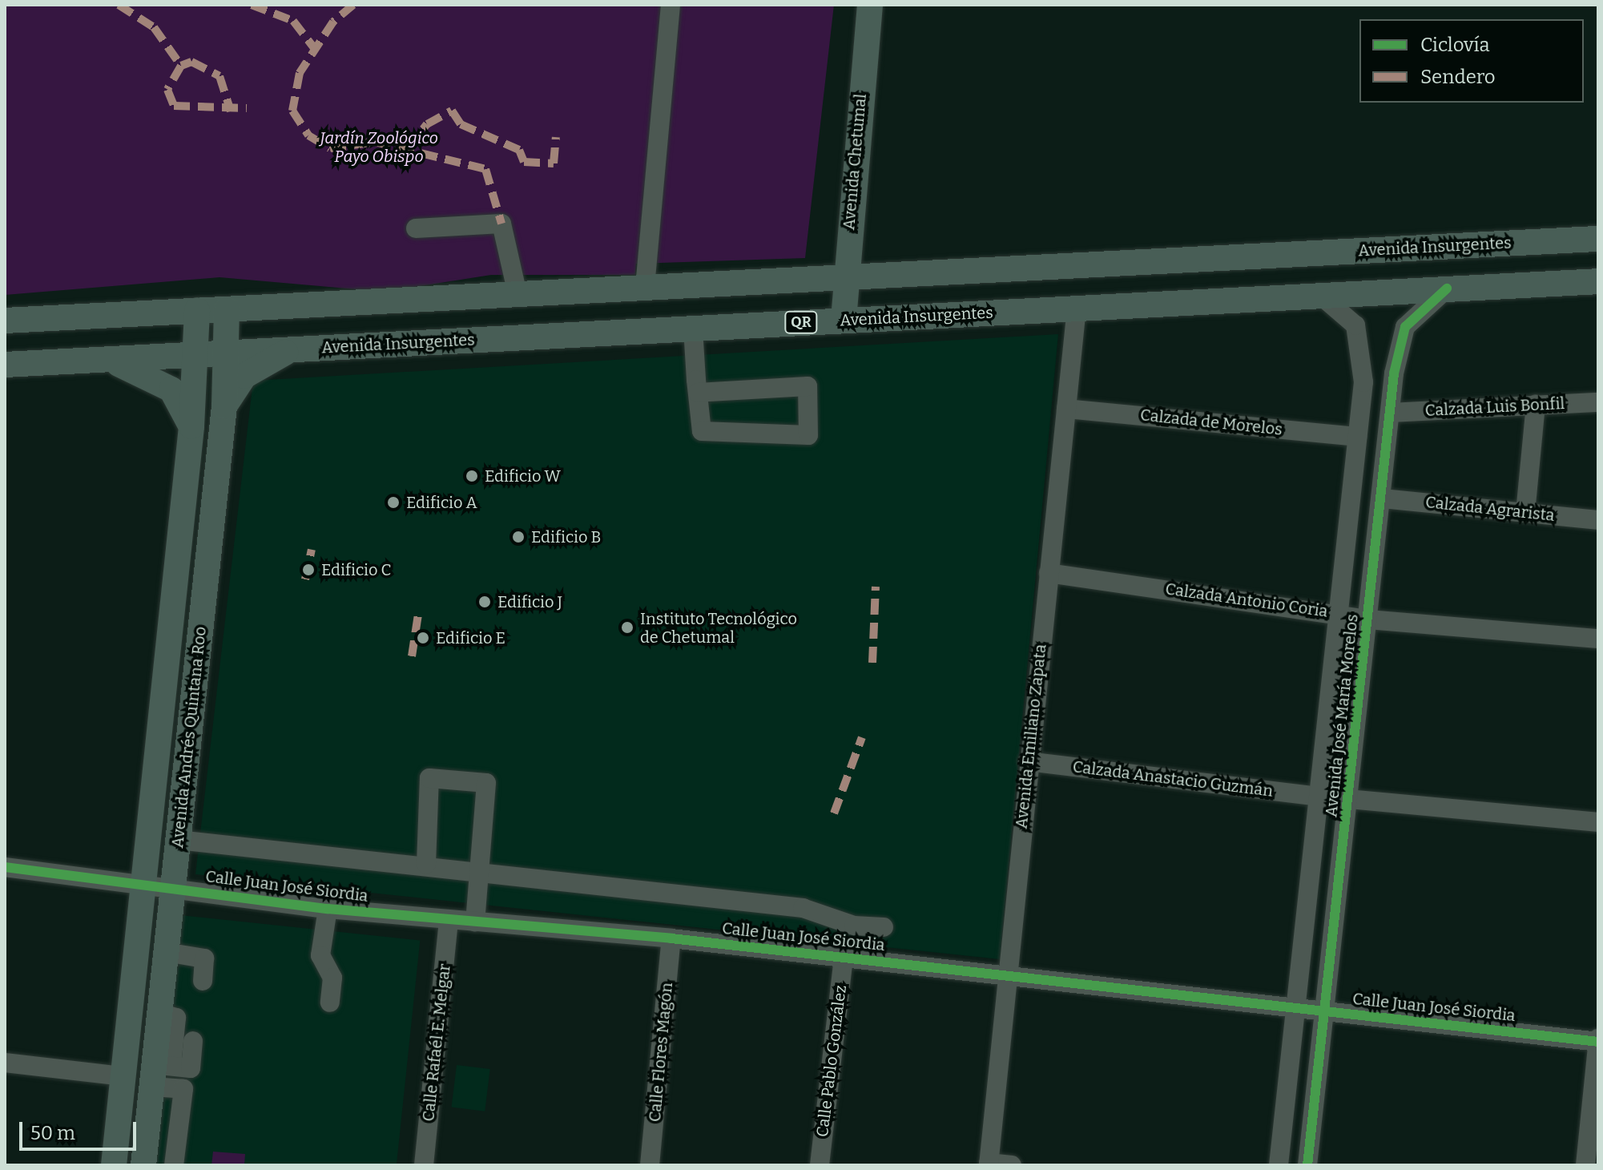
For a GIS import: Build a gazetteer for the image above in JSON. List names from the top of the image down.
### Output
{
  "streets": {
    "main road": [
      "Avenida Chetumal",
      "Avenida Insurgentes",
      "QR",
      "Avenida Andrés Quintana Roo"
    ],
    "street": [
      "Calzada Luis Bonfil",
      "Calzada de Morelos",
      "Calzada Agrarista",
      "Calzada Antonio Coria",
      "Avenida José María Morelos",
      "Avenida Emiliano Zapata",
      "Calzada Anastacio Guzmán",
      "Calle Juan José Siordia",
      "Calle Rafaél E. Melgar",
      "Calle Flores Magón",
      "Calle Pablo González"
    ]
  },
  "crossings": [
    ["Avenida Chetumal", "Avenida Insurgentes"],
    ["Avenida Insurgentes", "Avenida José María Morelos"],
    ["Avenida Insurgentes", "Avenida Emiliano Zapata"],
    ["Avenida Insurgentes", "Avenida Andrés Quintana Roo"],
    ["Calzada Luis Bonfil", "Avenida José María Morelos"],
    ["Calzada de Morelos", "Avenida José María Morelos"],
    ["Calzada de Morelos", "Avenida Emiliano Zapata"],
    ["Calzada Agrarista", "Avenida José María Morelos"],
    ["Calzada Antonio Coria", "Avenida José María Morelos"],
    ["Calzada Antonio Coria", "Avenida Emiliano Zapata"],
    ["Avenida José María Morelos", "Calzada Anastacio Guzmán"],
    ["Avenida José María Morelos", "Calle Juan José Siordia"],
    ["Avenida Emiliano Zapata", "Calzada Anastacio Guzmán"],
    ["Avenida Emiliano Zapata", "Calle Juan José Siordia"],
    ["Avenida Andrés Quintana Roo", "Calle Juan José Siordia"],
    ["Calle Juan José Siordia", "Calle Rafaél E. Melgar"],
    ["Calle Juan José Siordia", "Calle Flores Magón"],
    ["Calle Juan José Siordia", "Calle Pablo González"]
  ],
  "parks": ["Jardín Zoológico Payo Obispo"],
  "places": [
    "Edificio W",
    "Edificio A",
    "Edificio B",
    "Edificio C",
    "Edificio J",
    "Instituto Tecnológico de Chetumal",
    "Edificio E"
  ],
  "legend": ["Ciclovía", "Sendero"],
  "scale_bar": "50 m"
}
